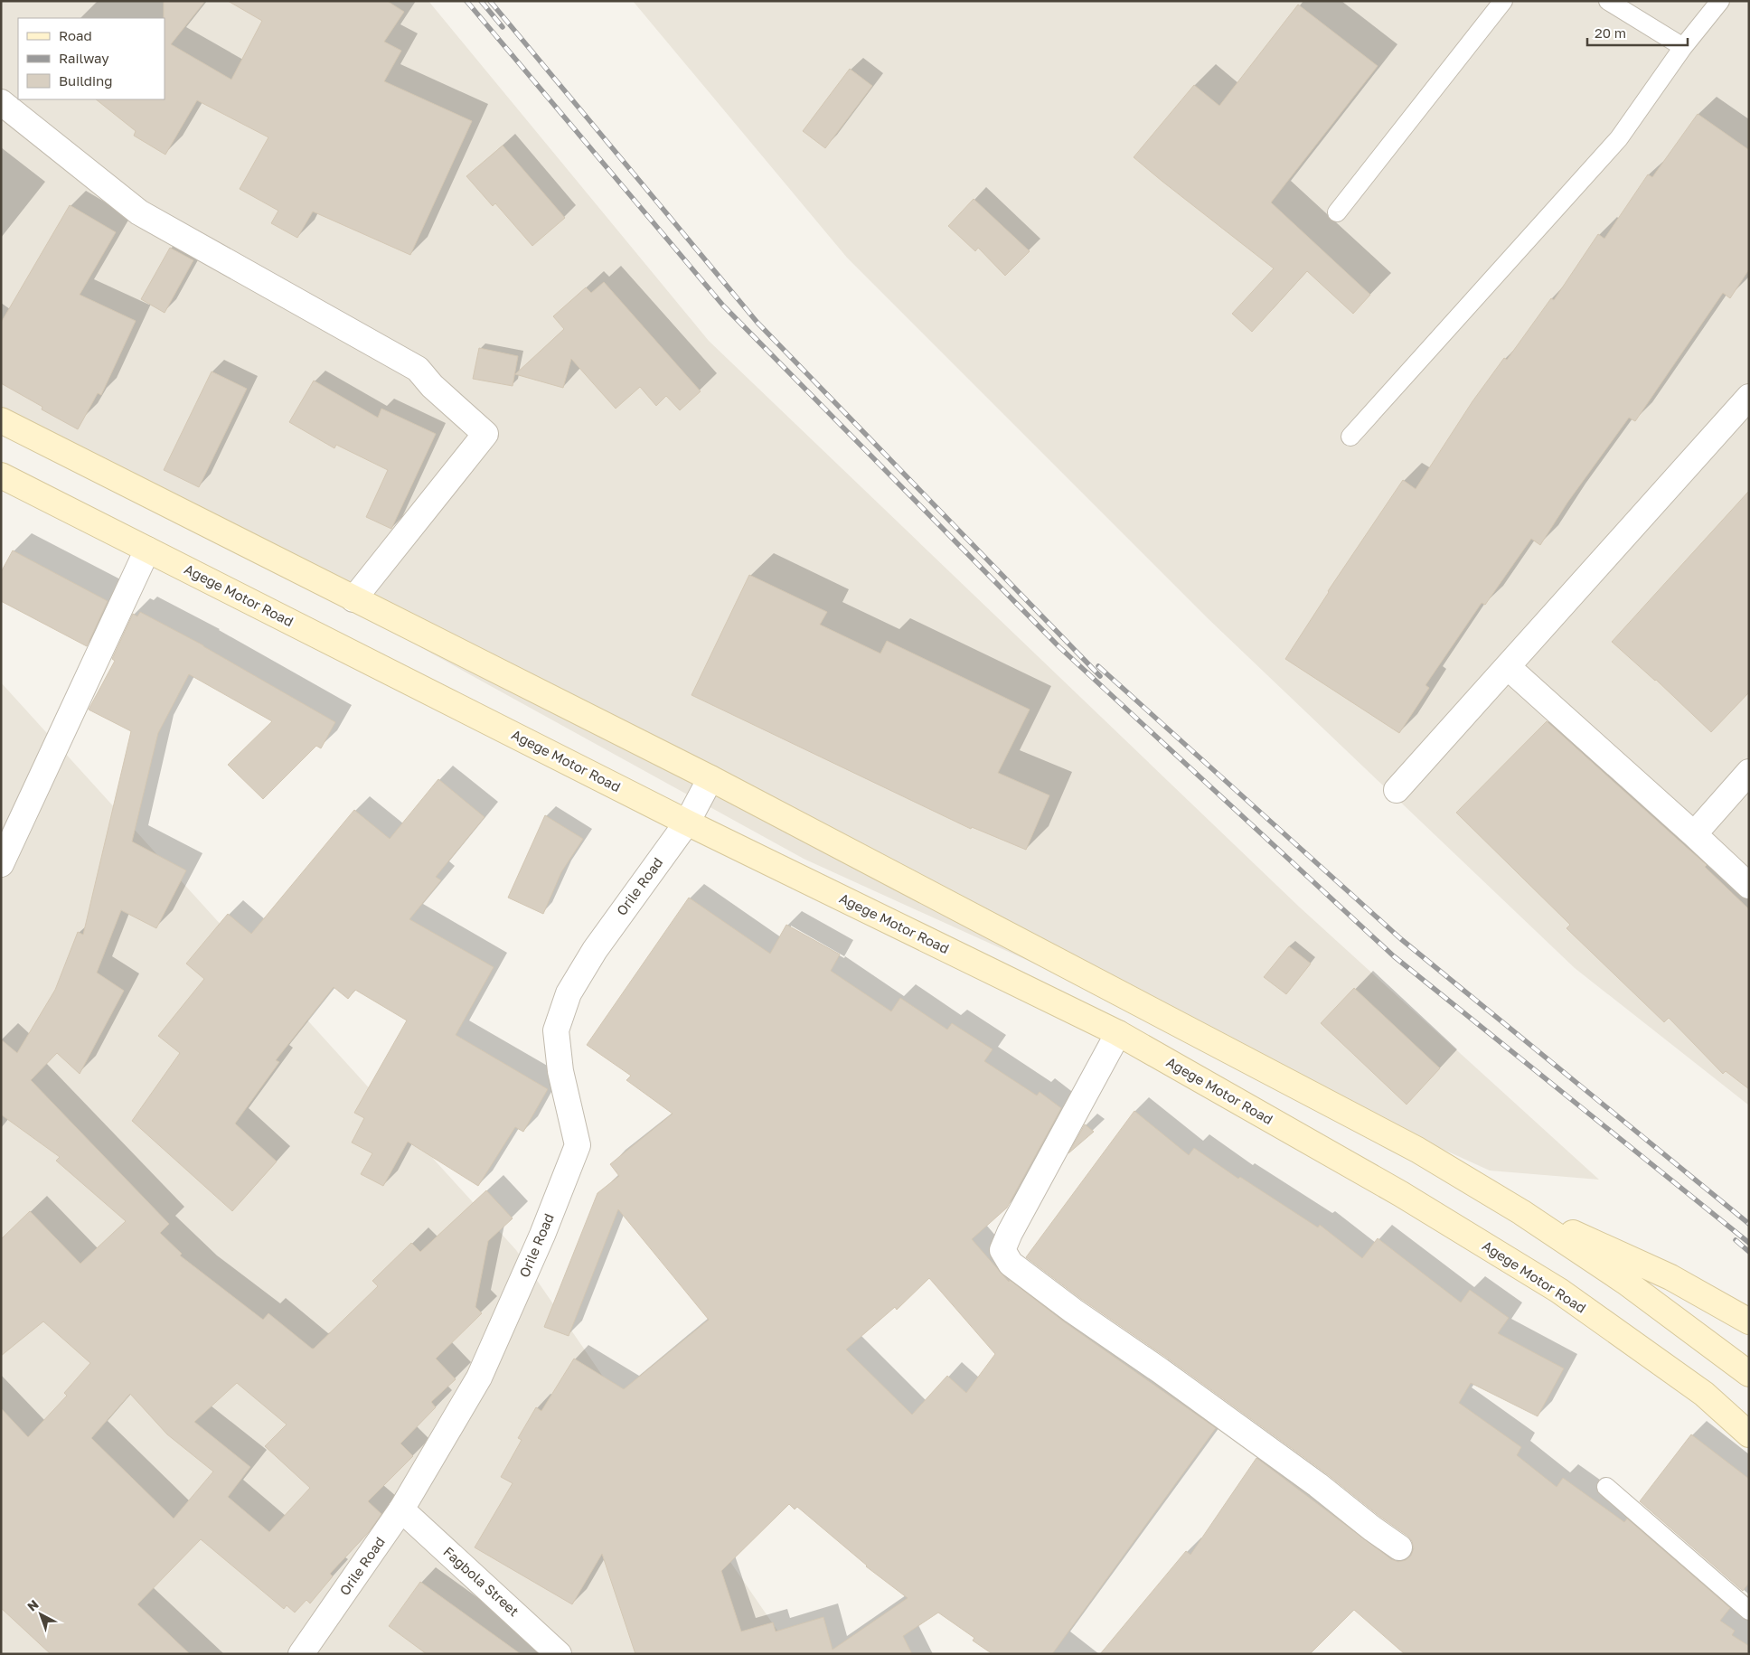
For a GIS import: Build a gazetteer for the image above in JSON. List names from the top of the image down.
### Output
{
  "streets": {
    "main road": ["Agege Motor Road"],
    "street": ["Orile Road", "Fagbola Street"]
  },
  "crossings": [
    ["Agege Motor Road", "Orile Road"],
    ["Orile Road", "Fagbola Street"]
  ],
  "legend": ["Road", "Railway", "Building"],
  "scale_bar": "20 m",
  "north": "top left"
}
